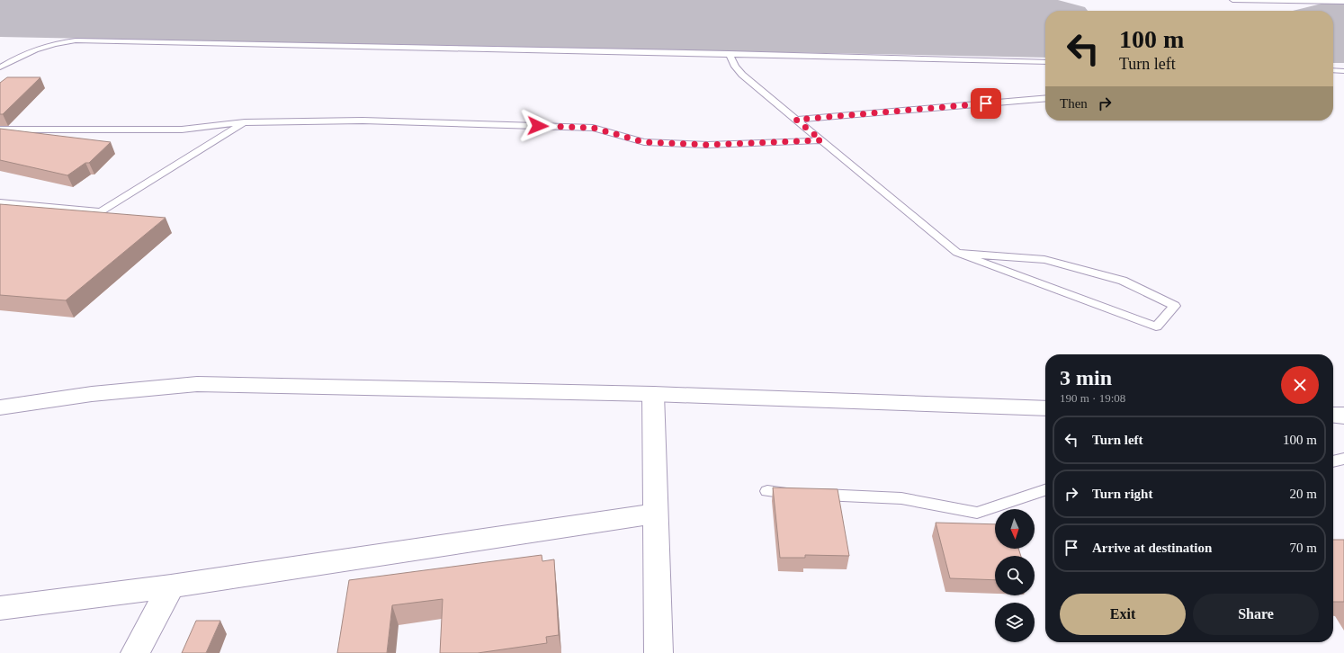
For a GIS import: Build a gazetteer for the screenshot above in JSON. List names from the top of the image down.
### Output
{
  "north": "bottom",
  "page": {
    "turn": ["100 m", "Turn left"],
    "then": "Then",
    "heading": ["3 min", "190 m · 19:08"],
    "list": [
      {
        "name": "Turn left",
        "value": "100 m"
      },
      {
        "name": "Turn right",
        "value": "20 m"
      },
      {
        "name": "Arrive at destination",
        "value": "70 m"
      }
    ],
    "buttons": ["Exit", "Share"]
  }
}
